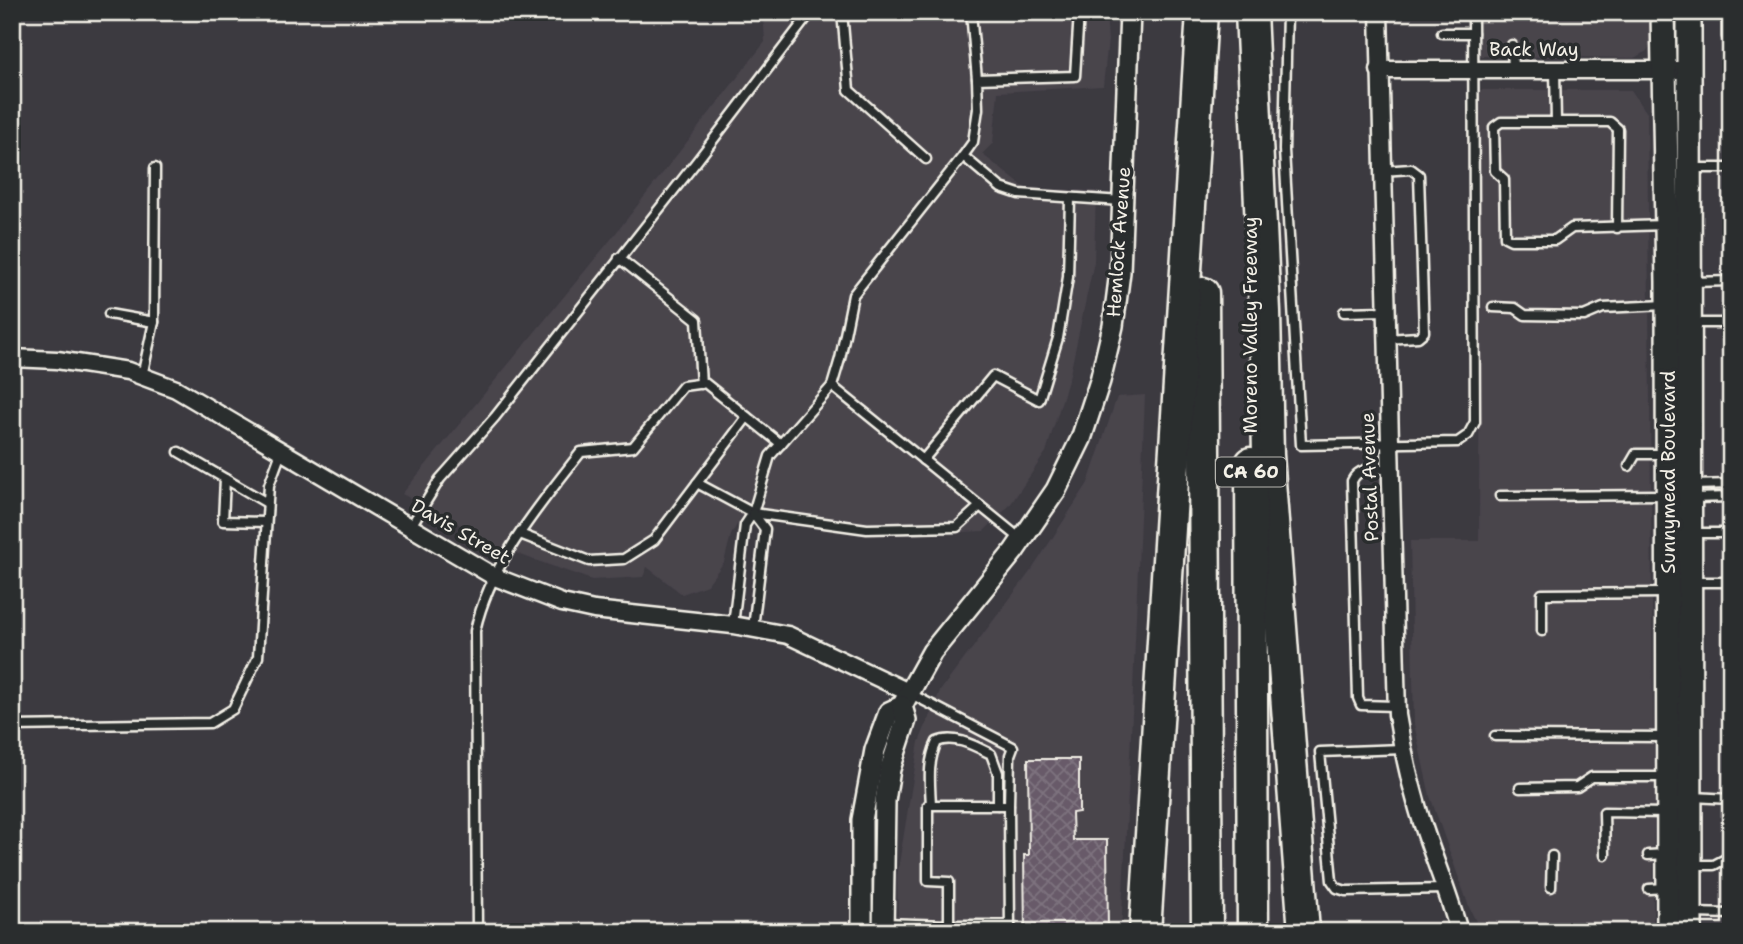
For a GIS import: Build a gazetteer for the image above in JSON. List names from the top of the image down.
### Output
{
  "streets": {
    "highway": ["Moreno Valley Freeway", "CA 60"],
    "main road": ["Sunnymead Boulevard"],
    "street": [
      "Back Way",
      "Hemlock Avenue",
      "Postal Avenue",
      "Davis Street"
    ]
  },
  "crossings": [
    ["Back Way", "Sunnymead Boulevard"],
    ["Back Way", "Postal Avenue"],
    ["Hemlock Avenue", "Davis Street"]
  ]
}
